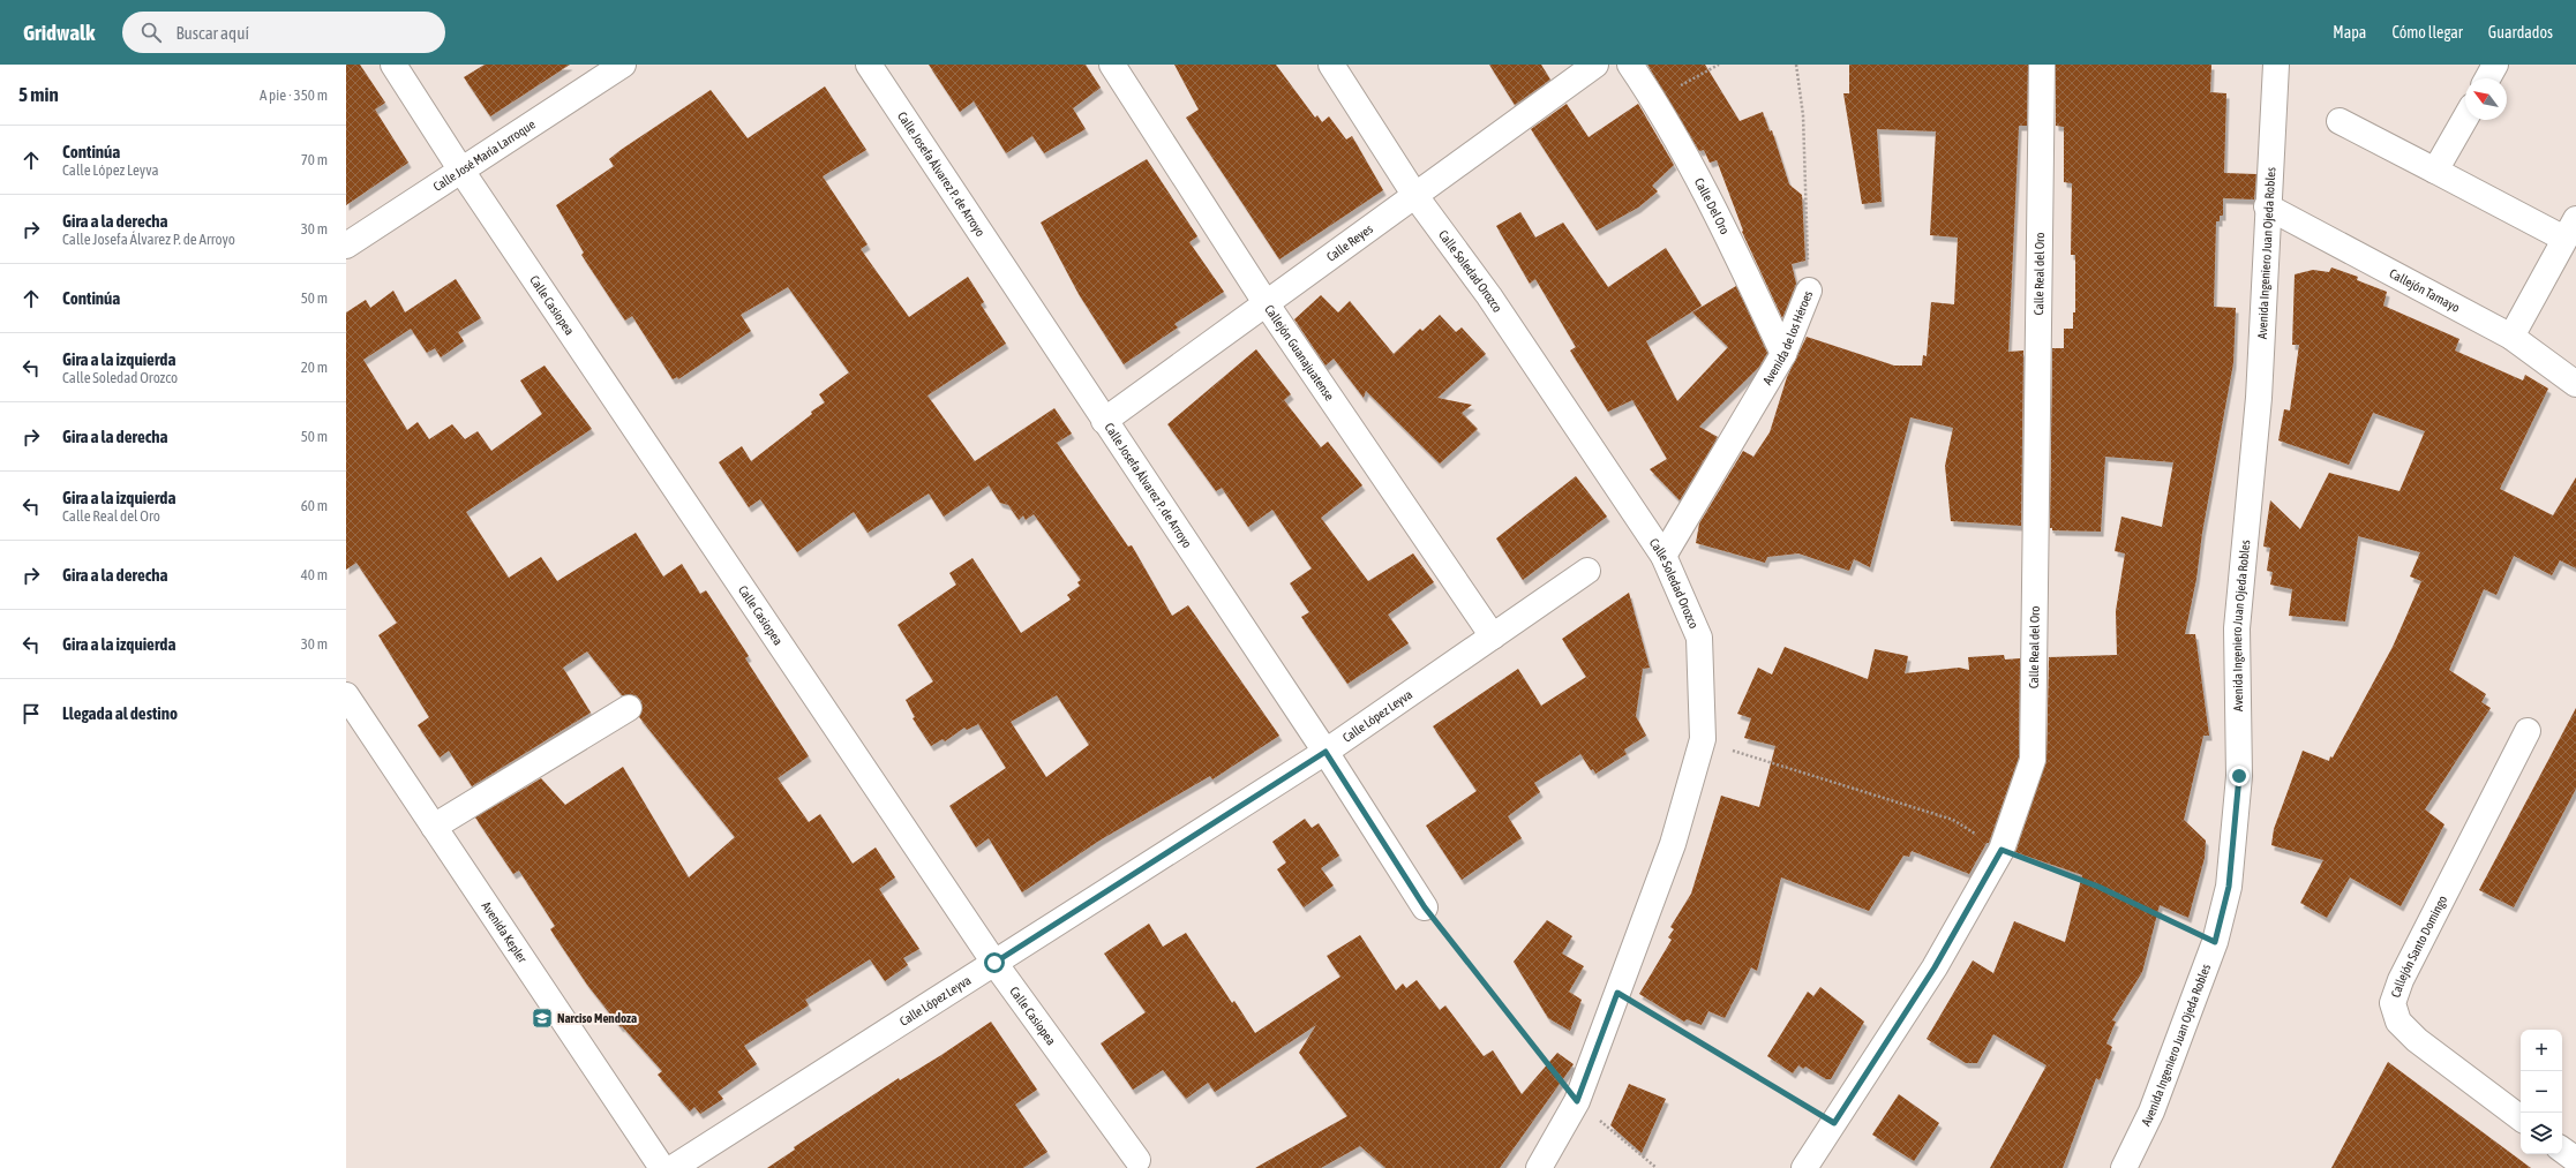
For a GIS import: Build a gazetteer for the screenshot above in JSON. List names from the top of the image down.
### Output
{
  "streets": {
    "street": [
      "Calle José María Larroque",
      "Calle Josefa Álvarez P. de Arroyo",
      "Calle Del Oro",
      "Calle Reyes",
      "Avenida Ingeniero Juan Ojeda Robles",
      "Calle Soledad Orozco",
      "Calle Real del Oro",
      "Callejón Tamayo",
      "Calle Casiopea",
      "Avenida de los Héroes",
      "Callejón Guanajuatense",
      "Calle López Leyva",
      "Avenida Kepler",
      "Callejón Santo Domingo"
    ]
  },
  "crossings": [
    ["Calle José María Larroque", "Calle Casiopea"],
    ["Calle Josefa Álvarez P. de Arroyo", "Calle Reyes"],
    ["Calle Josefa Álvarez P. de Arroyo", "Calle López Leyva"],
    ["Calle Del Oro", "Avenida de los Héroes"],
    ["Calle Reyes", "Calle Soledad Orozco"],
    ["Calle Reyes", "Callejón Guanajuatense"],
    ["Avenida Ingeniero Juan Ojeda Robles", "Callejón Tamayo"],
    ["Calle Soledad Orozco", "Avenida de los Héroes"],
    ["Calle Casiopea", "Calle López Leyva"],
    ["Callejón Guanajuatense", "Calle López Leyva"]
  ],
  "places": {
    "school or university": ["Narciso Mendoza"]
  },
  "north": "top left",
  "page": {
    "header": "Gridwalk",
    "search": "Buscar aquí",
    "nav": ["Mapa", "Cómo llegar", "Guardados"],
    "heading": ["5 min", "A pie · 350 m"],
    "list": [
      ["Continúa", "Calle López Leyva", "70 m"],
      ["Gira a la derecha", "Calle Josefa Álvarez P. de Arroyo", "30 m"],
      ["Continúa", "50 m"],
      ["Gira a la izquierda", "Calle Soledad Orozco", "20 m"],
      ["Gira a la derecha", "50 m"],
      ["Gira a la izquierda", "Calle Real del Oro", "60 m"],
      ["Gira a la derecha", "40 m"],
      ["Gira a la izquierda", "30 m"],
      "Llegada al destino"
    ],
    "map_buttons": ["+", "−"]
  }
}
